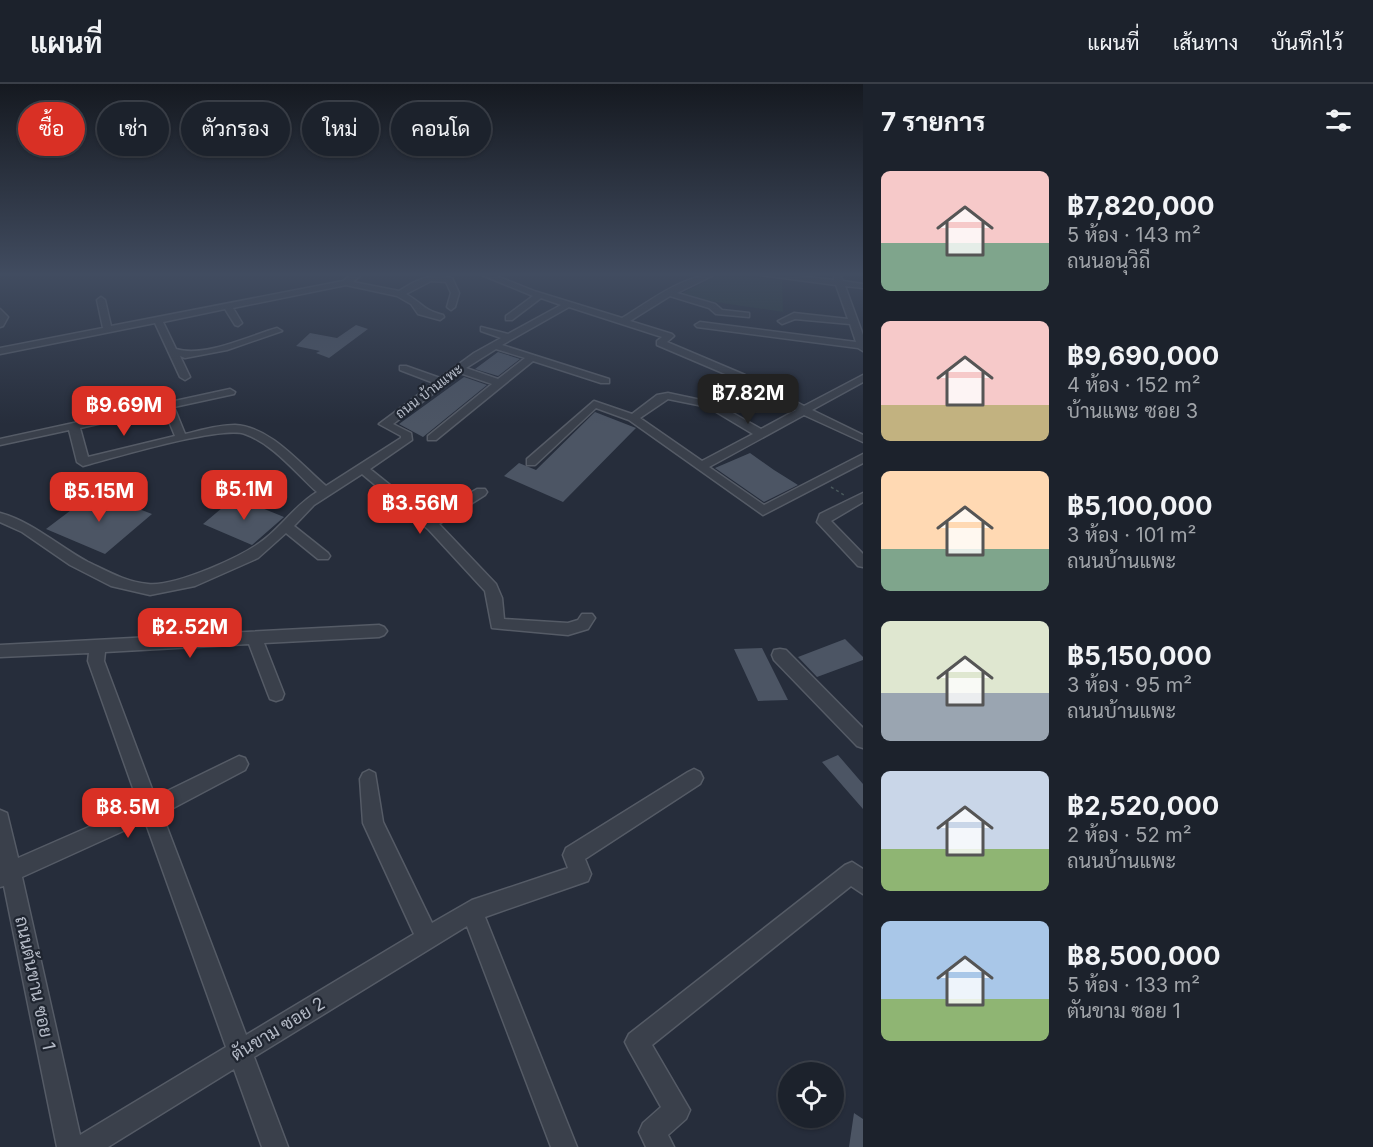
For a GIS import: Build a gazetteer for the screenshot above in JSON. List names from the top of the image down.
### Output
{
  "streets": {
    "street": ["ถนน บ้านแพะ", "ถนนต้นขาน ซอย 1", "ตันขาม ซอย 2"]
  },
  "page": {
    "header": "แผนที่",
    "nav": ["แผนที่", "เส้นทาง", "บันทึกไว้"],
    "heading": "7 รายการ",
    "chip": [
      "ซื้อ",
      "เช่า",
      "ตัวกรอง",
      "ใหม่",
      "คอนโด"
    ],
    "list": [
      {
        "name": "฿7,820,000",
        "note": "5 ห้อง · 143 m² · ถนนอนุวิถี"
      },
      {
        "name": "฿9,690,000",
        "note": "4 ห้อง · 152 m² · บ้านแพะ ซอย 3"
      },
      {
        "name": "฿5,100,000",
        "note": "3 ห้อง · 101 m² · ถนนบ้านแพะ"
      },
      {
        "name": "฿5,150,000",
        "note": "3 ห้อง · 95 m² · ถนนบ้านแพะ"
      },
      {
        "name": "฿2,520,000",
        "note": "2 ห้อง · 52 m² · ถนนบ้านแพะ"
      },
      {
        "name": "฿8,500,000",
        "note": "5 ห้อง · 133 m² · ตันขาม ซอย 1"
      }
    ],
    "price": [
      "฿7.82M",
      "฿9.69M",
      "฿5.1M",
      "฿5.15M",
      "฿3.56M",
      "฿2.52M",
      "฿8.5M"
    ]
  }
}
